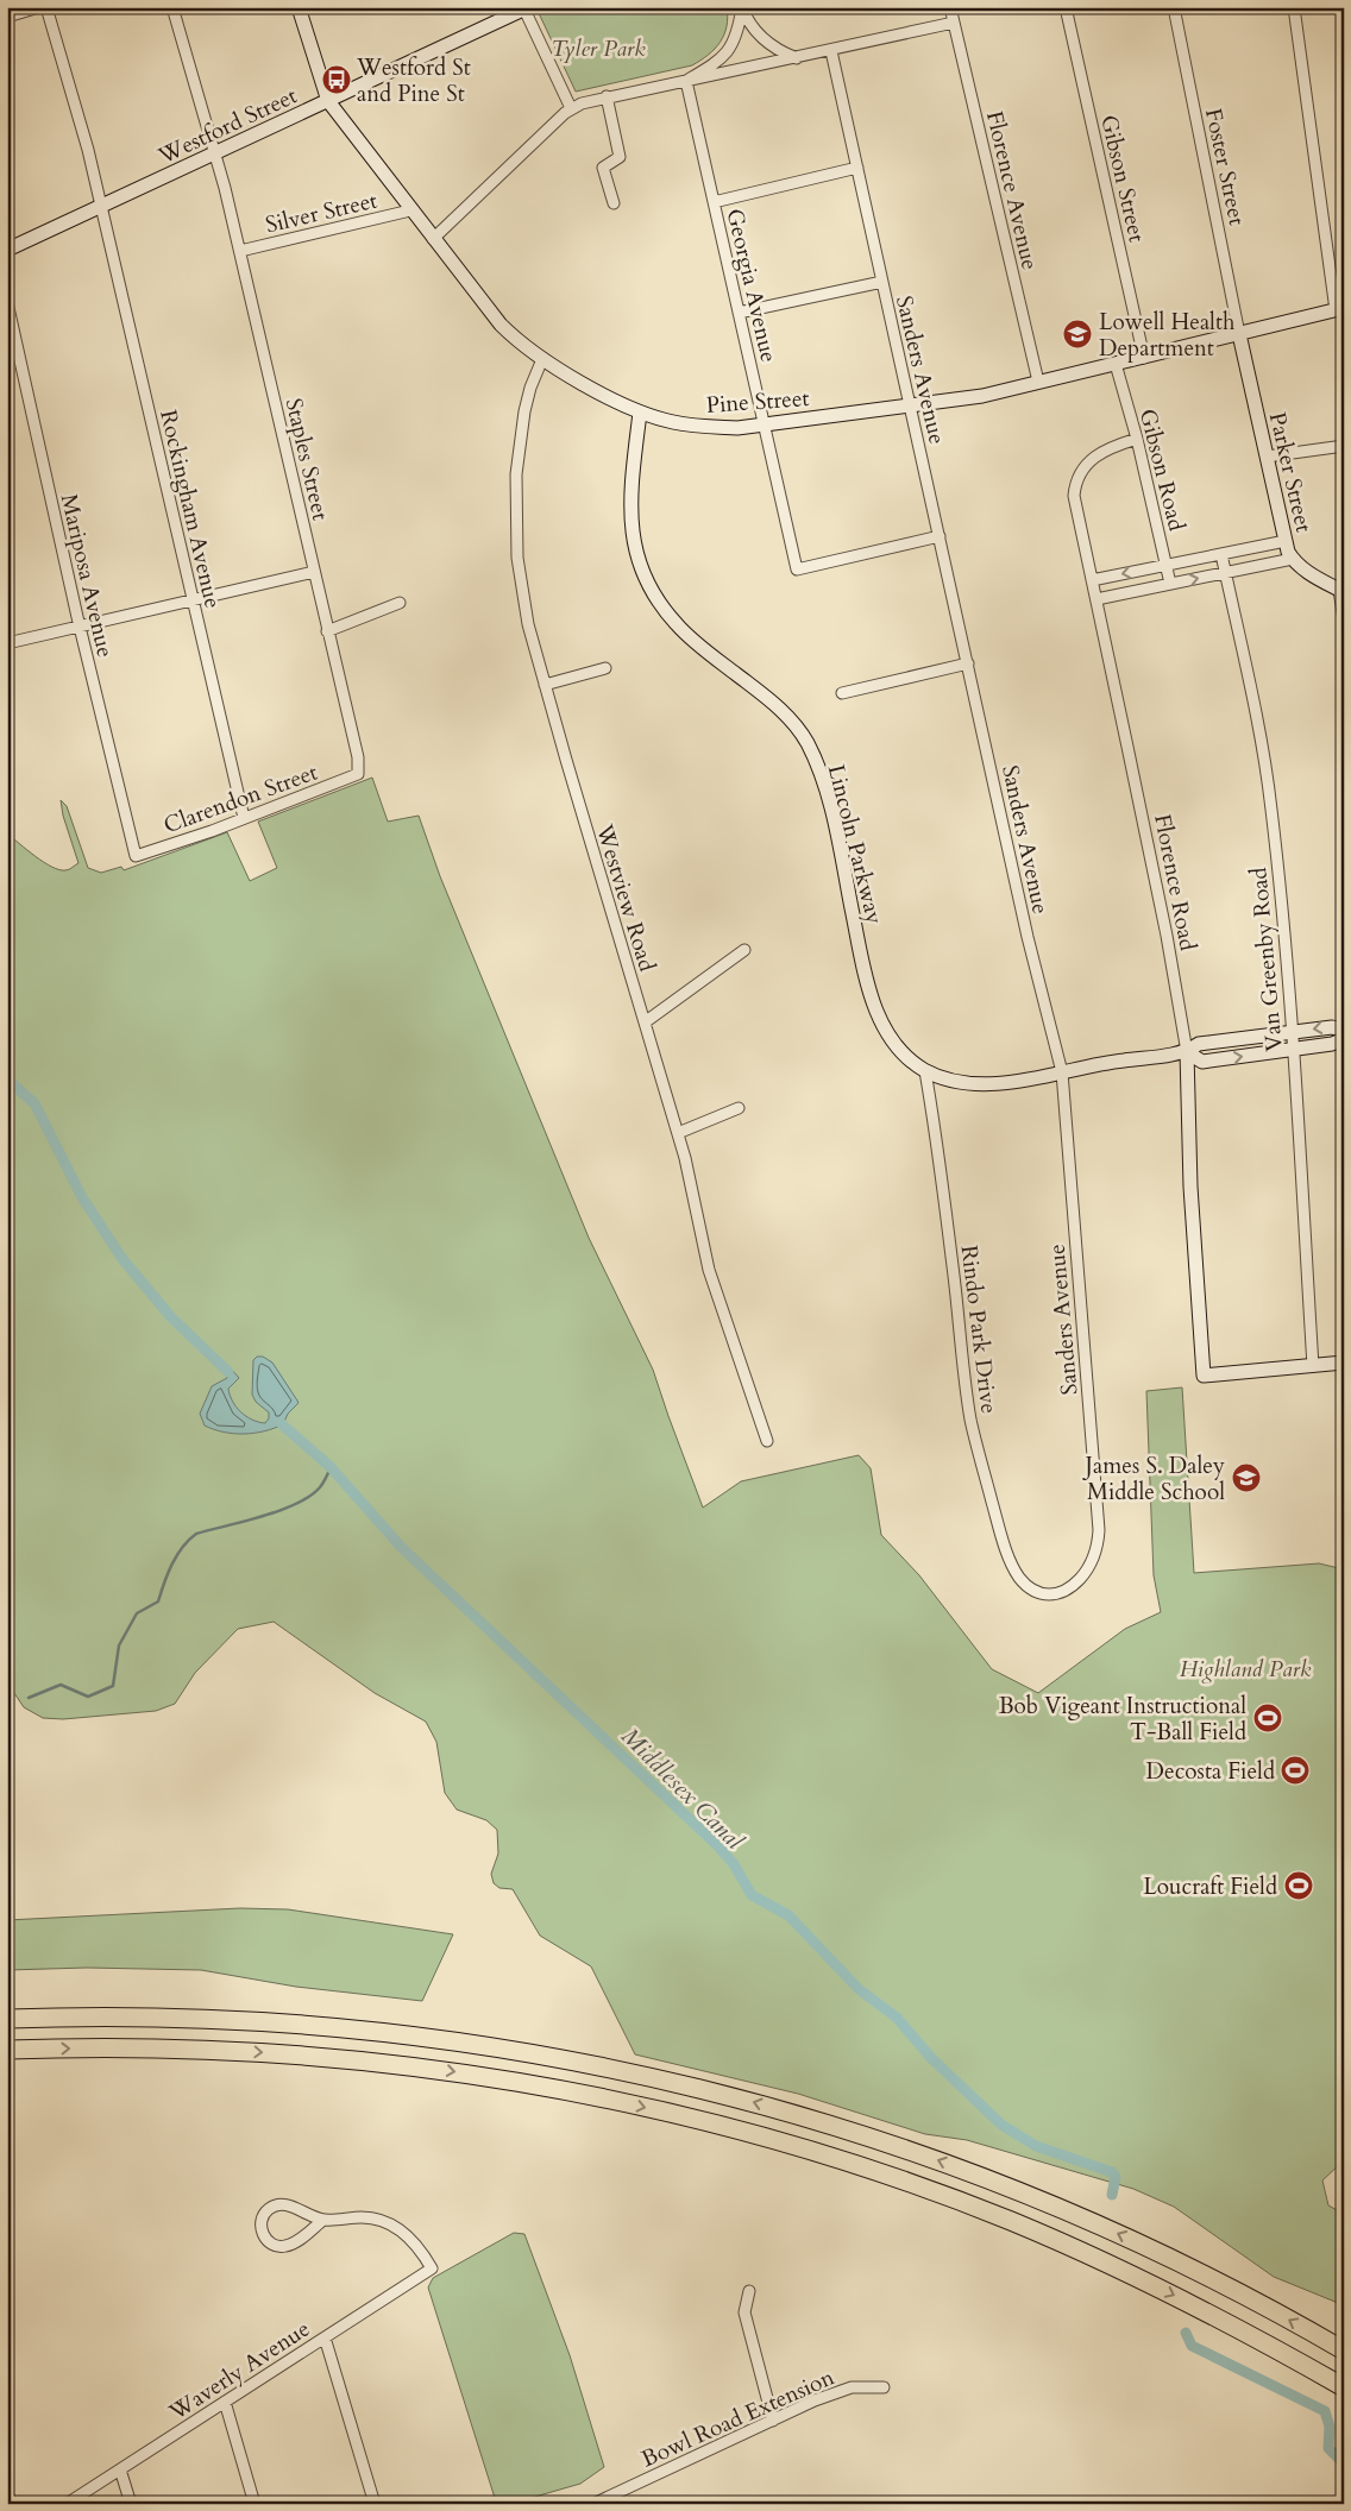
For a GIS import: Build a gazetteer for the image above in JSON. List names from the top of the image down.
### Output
{
  "streets": {
    "street": [
      "Westford Street",
      "Foster Street",
      "Gibson Street",
      "Florence Avenue",
      "Silver Street",
      "Georgia Avenue",
      "Sanders Avenue",
      "Pine Street",
      "Staples Street",
      "Gibson Road",
      "Parker Street",
      "Rockingham Avenue",
      "Mariposa Avenue",
      "Clarendon Street",
      "Lincoln Parkway",
      "Florence Road",
      "Westview Road",
      "Van Greenby Road",
      "Rindo Park Drive",
      "Waverly Avenue",
      "Bowl Road Extension"
    ]
  },
  "crossings": [
    ["Westford Street", "Pine Street"],
    ["Westford Street", "Staples Street"],
    ["Westford Street", "Rockingham Avenue"],
    ["Foster Street", "Pine Street"],
    ["Foster Street", "Parker Street"],
    ["Gibson Street", "Pine Street"],
    ["Florence Avenue", "Pine Street"],
    ["Silver Street", "Pine Street"],
    ["Silver Street", "Staples Street"],
    ["Georgia Avenue", "Sanders Avenue"],
    ["Georgia Avenue", "Pine Street"],
    ["Sanders Avenue", "Pine Street"],
    ["Sanders Avenue", "Lincoln Parkway"],
    ["Sanders Avenue", "Rindo Park Drive"],
    ["Pine Street", "Gibson Road"],
    ["Pine Street", "Parker Street"],
    ["Pine Street", "Lincoln Parkway"],
    ["Pine Street", "Westview Road"],
    ["Staples Street", "Clarendon Street"],
    ["Gibson Road", "Florence Road"],
    ["Rockingham Avenue", "Clarendon Street"],
    ["Mariposa Avenue", "Clarendon Street"],
    ["Lincoln Parkway", "Florence Road"],
    ["Lincoln Parkway", "Van Greenby Road"],
    ["Lincoln Parkway", "Rindo Park Drive"],
    ["Florence Road", "Van Greenby Road"]
  ],
  "water": ["Middlesex Canal"],
  "parks": ["Tyler Park", "Highland Park"],
  "places": {
    "bus stop": ["Westford St and Pine St"],
    "school or university": ["Lowell Health Department", "James S. Daley Middle School"],
    "sports": ["Bob Vigeant Instructional T-Ball Field", "Decosta Field", "Loucraft Field"]
  }
}
